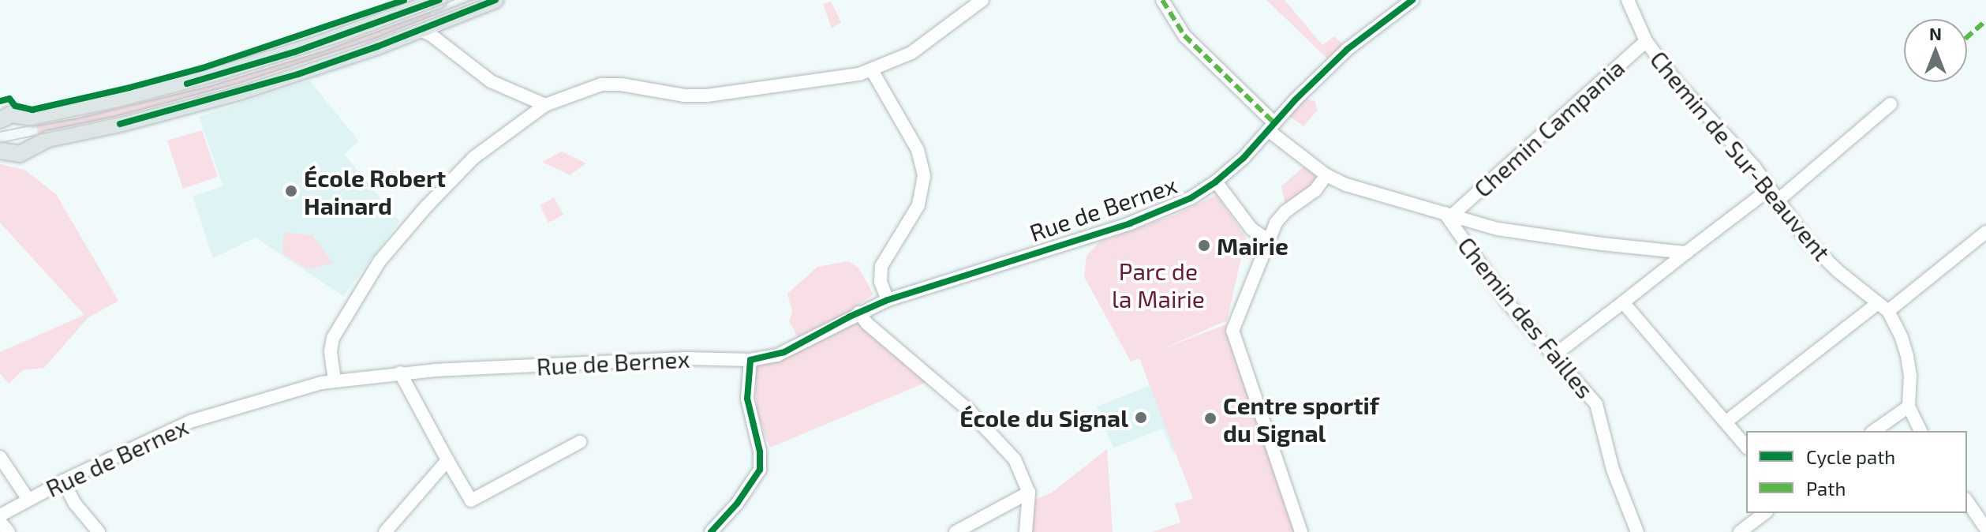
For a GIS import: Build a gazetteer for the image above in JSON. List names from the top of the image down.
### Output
{
  "streets": {
    "street": [
      "Chemin Campania",
      "Chemin de Sur-Beauvent",
      "Rue de Bernex",
      "Chemin des Failles"
    ]
  },
  "crossings": [
    ["Chemin Campania", "Chemin de Sur-Beauvent"],
    ["Chemin Campania", "Chemin des Failles"]
  ],
  "parks": ["Parc de la Mairie"],
  "places": [
    "École Robert Hainard",
    "Mairie",
    "École du Signal",
    "Centre sportif du Signal"
  ],
  "legend": ["Cycle path", "Path"],
  "north": "top"
}
